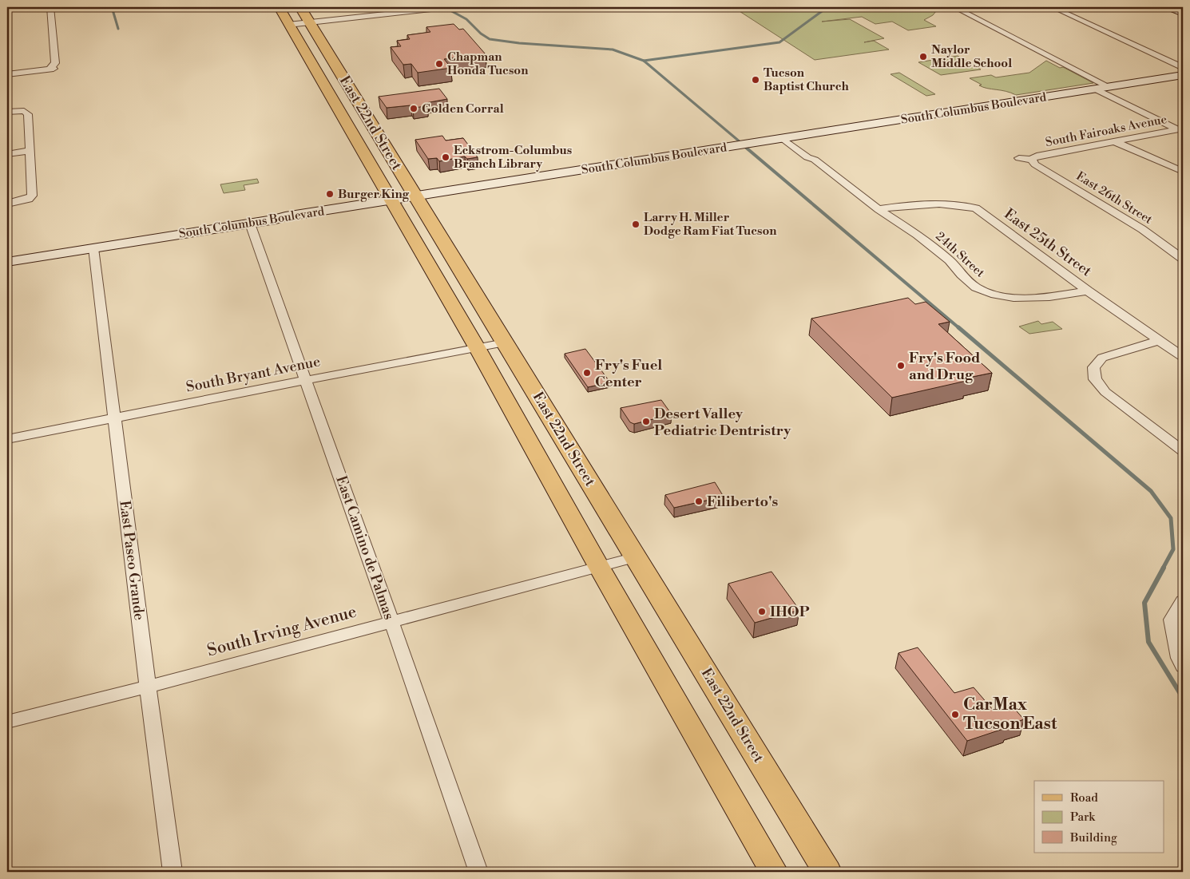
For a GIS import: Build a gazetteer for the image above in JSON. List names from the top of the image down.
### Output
{
  "streets": {
    "main road": ["East 22nd Street"],
    "street": [
      "South Columbus Boulevard",
      "South Fairoaks Avenue",
      "East 26th Street",
      "East 25th Street",
      "24th Street",
      "South Bryant Avenue",
      "East Camino de Palmas",
      "East Paseo Grande",
      "South Irving Avenue"
    ]
  },
  "crossings": [
    ["South Columbus Boulevard", "East 22nd Street"],
    ["South Columbus Boulevard", "24th Street"],
    ["South Columbus Boulevard", "East Camino de Palmas"],
    ["South Columbus Boulevard", "East Paseo Grande"],
    ["East 22nd Street", "South Bryant Avenue"],
    ["East 22nd Street", "South Irving Avenue"],
    ["South Fairoaks Avenue", "East 26th Street"],
    ["East 25th Street", "24th Street"],
    ["South Bryant Avenue", "East Camino de Palmas"],
    ["South Bryant Avenue", "East Paseo Grande"],
    ["East Camino de Palmas", "South Irving Avenue"],
    ["East Paseo Grande", "South Irving Avenue"]
  ],
  "places": [
    "Naylor Middle School",
    "Chapman Honda Tucson",
    "Tucson Baptist Church",
    "Golden Corral",
    "Eckstrom-Columbus Branch Library",
    "Burger King",
    "Larry H. Miller Dodge Ram Fiat Tucson",
    "Fry's Food and Drug",
    "Fry's Fuel Center",
    "Desert Valley Pediatric Dentristry",
    "Filiberto's",
    "IHOP",
    "CarMax Tucson East"
  ],
  "legend": ["Road", "Park", "Building"]
}
